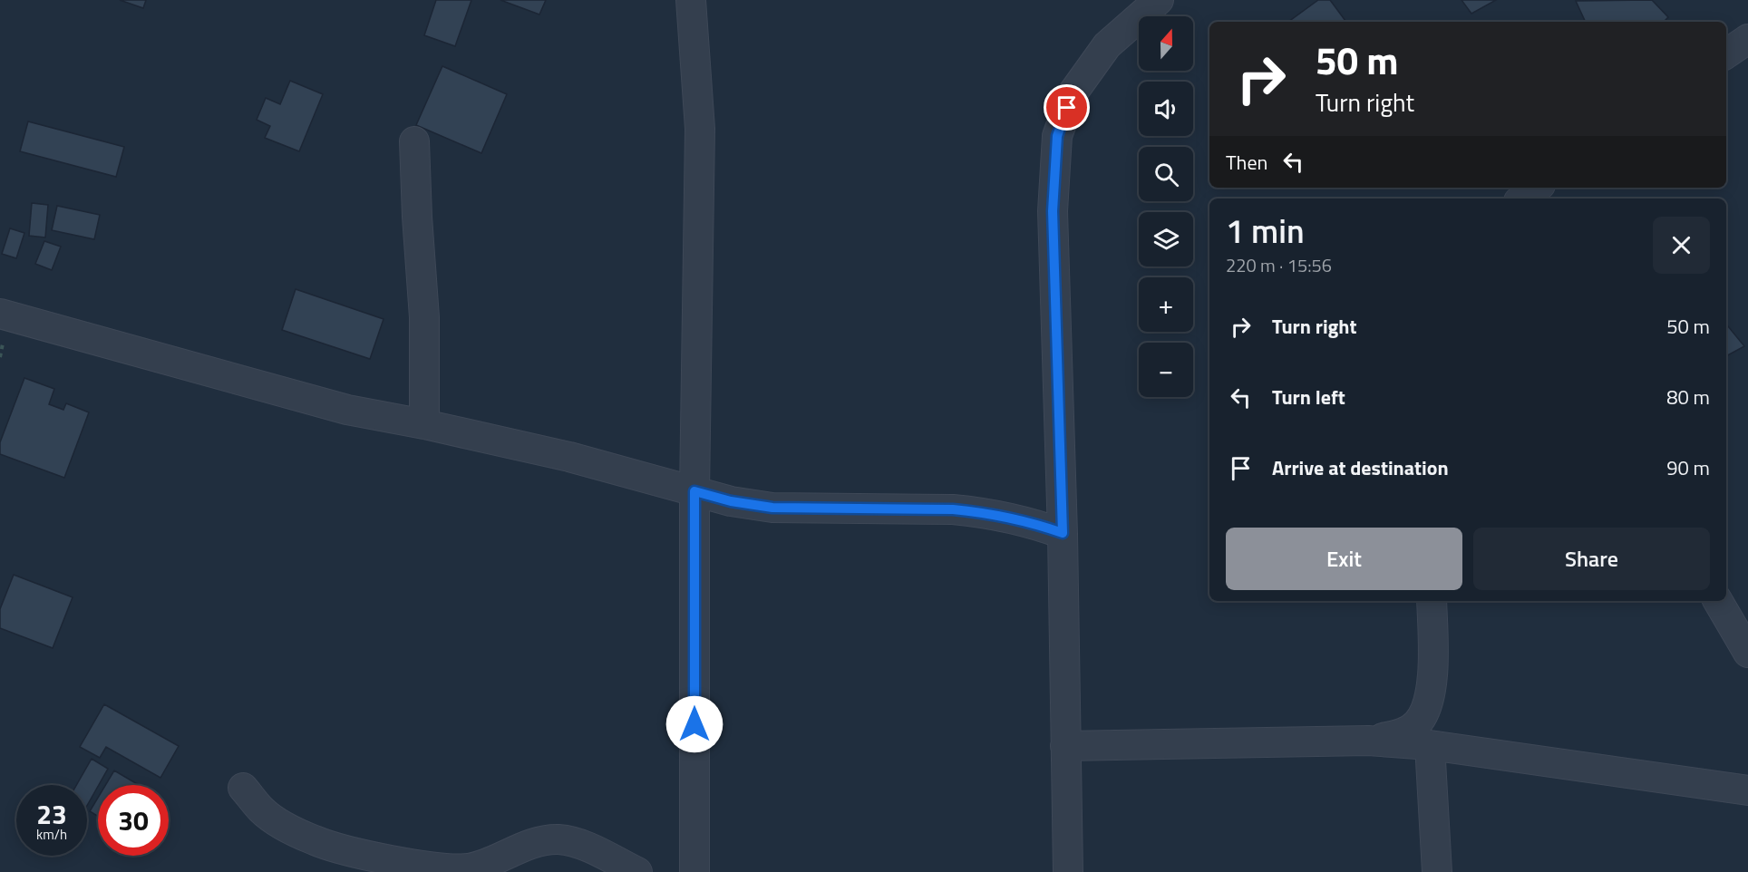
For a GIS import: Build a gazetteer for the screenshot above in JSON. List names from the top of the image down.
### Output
{
  "north": "top",
  "page": {
    "map_buttons": ["+", "−"],
    "turn": ["50 m", "Turn right"],
    "then": "Then",
    "heading": ["1 min", "220 m · 15:56"],
    "list": [
      {
        "name": "Turn right",
        "value": "50 m"
      },
      {
        "name": "Turn left",
        "value": "80 m"
      },
      {
        "name": "Arrive at destination",
        "value": "90 m"
      }
    ],
    "buttons": ["Exit", "Share"],
    "speed": "23 km/h",
    "limit": "30"
  }
}
